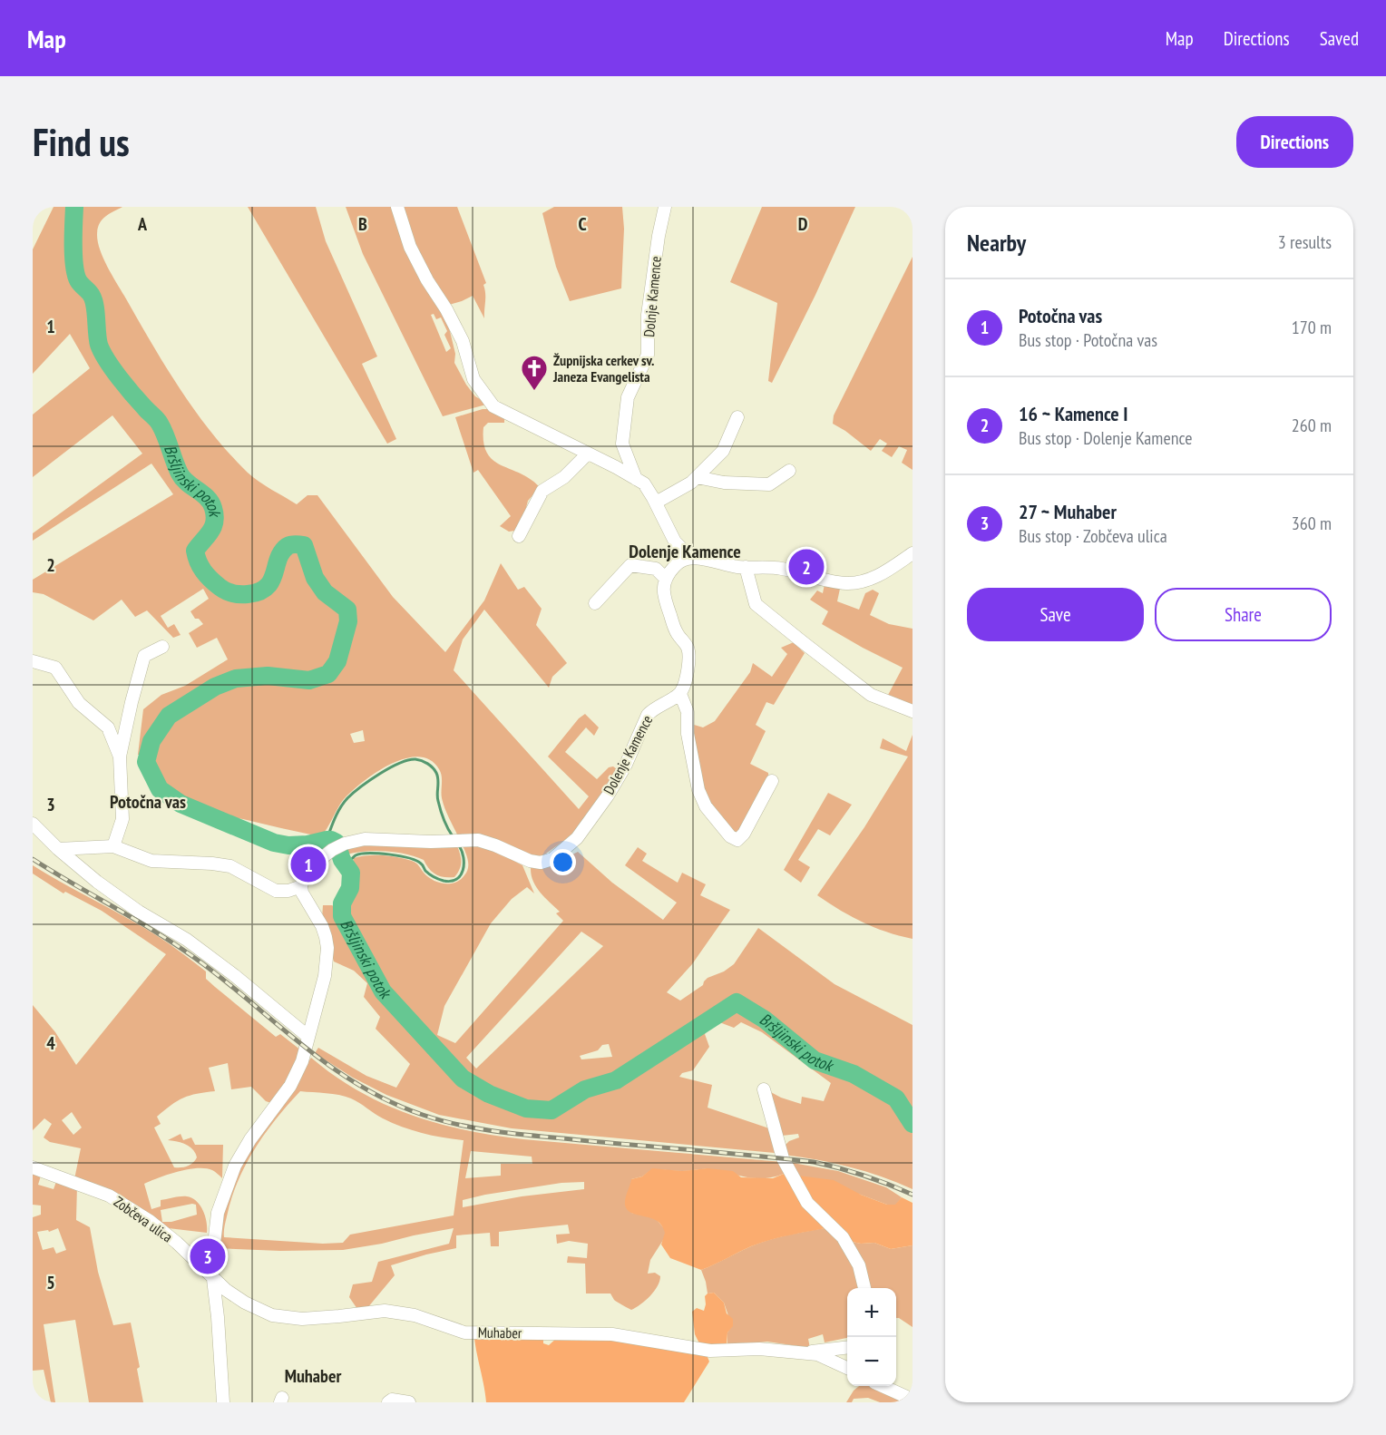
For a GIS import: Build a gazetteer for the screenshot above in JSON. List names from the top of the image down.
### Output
{
  "streets": {
    "street": [
      "Dolnje Kamence",
      "Dolenje Kamence",
      "Zobčeva ulica",
      "Muhaber"
    ]
  },
  "crossings": [
    ["Zobčeva ulica", "Muhaber"]
  ],
  "districts": ["Dolenje Kamence", "Potočna vas", "Muhaber"],
  "water": ["Bršljinski potok"],
  "places": {
    "church": ["Župnijska cerkev sv. Janeza Evangelista"]
  },
  "page": {
    "header": "Map",
    "nav": ["Map", "Directions", "Saved"],
    "buttons": [
      "Directions",
      ["Save", "Share"]
    ],
    "title": "Find us",
    "heading": ["Nearby", "3 results"],
    "list": [
      {
        "mark": "1",
        "name": "Potočna vas",
        "note": "Bus stop · Potočna vas",
        "value": "170 m"
      },
      {
        "mark": "2",
        "name": "16 ~ Kamence I",
        "note": "Bus stop · Dolenje Kamence",
        "value": "260 m"
      },
      {
        "mark": "3",
        "name": "27 ~ Muhaber",
        "note": "Bus stop · Zobčeva ulica",
        "value": "360 m"
      }
    ],
    "pins": ["2", "1", "3"],
    "map_buttons": ["+", "−"]
  },
  "grid": {
    "columns": [
      "A",
      "B",
      "C",
      "D"
    ],
    "rows": [
      "1",
      "2",
      "3",
      "4",
      "5"
    ]
  }
}
